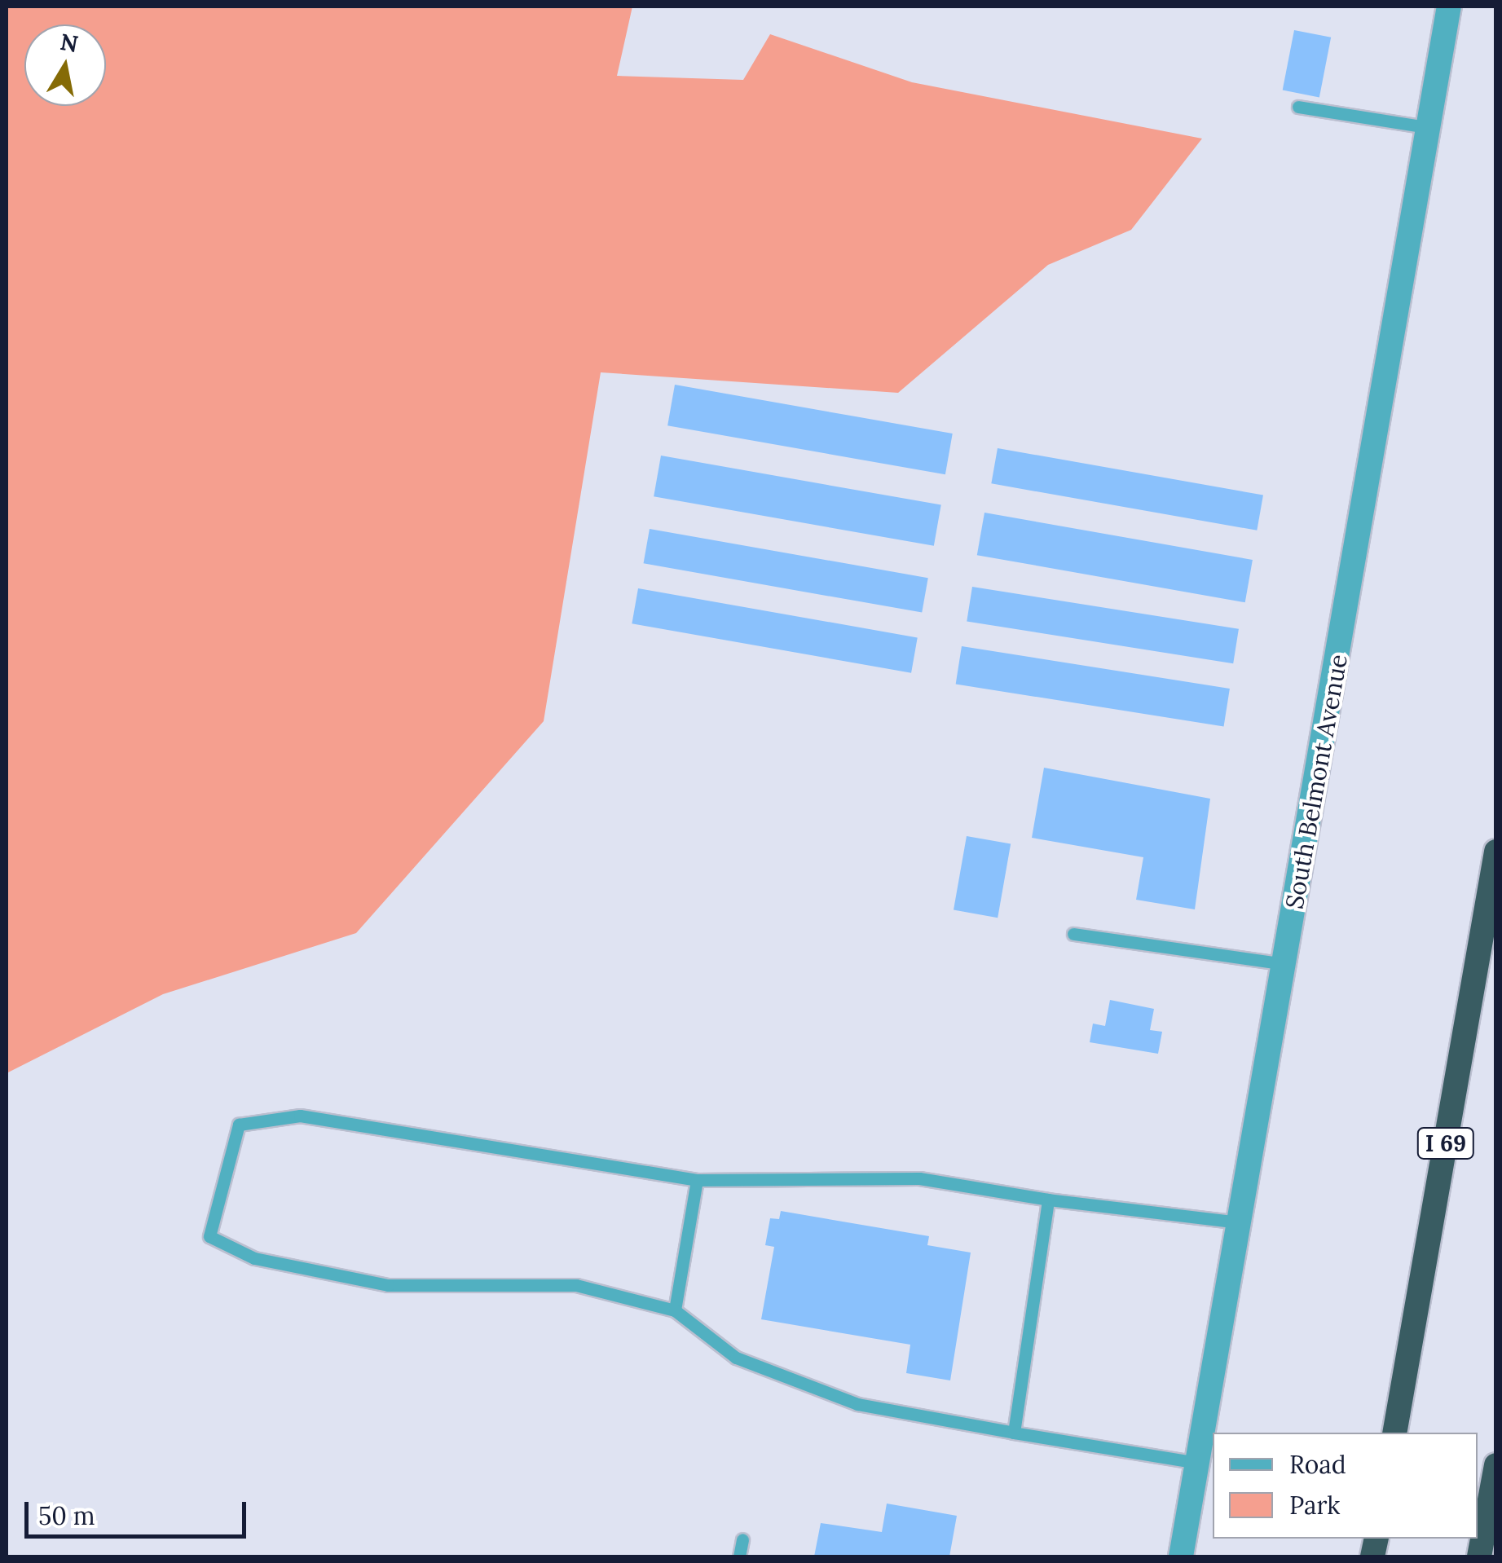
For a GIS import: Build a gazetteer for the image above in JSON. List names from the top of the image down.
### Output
{
  "streets": {
    "highway": ["I 69"],
    "street": ["South Belmont Avenue"]
  },
  "legend": ["Road", "Park"],
  "scale_bar": "50 m",
  "north": "top"
}
